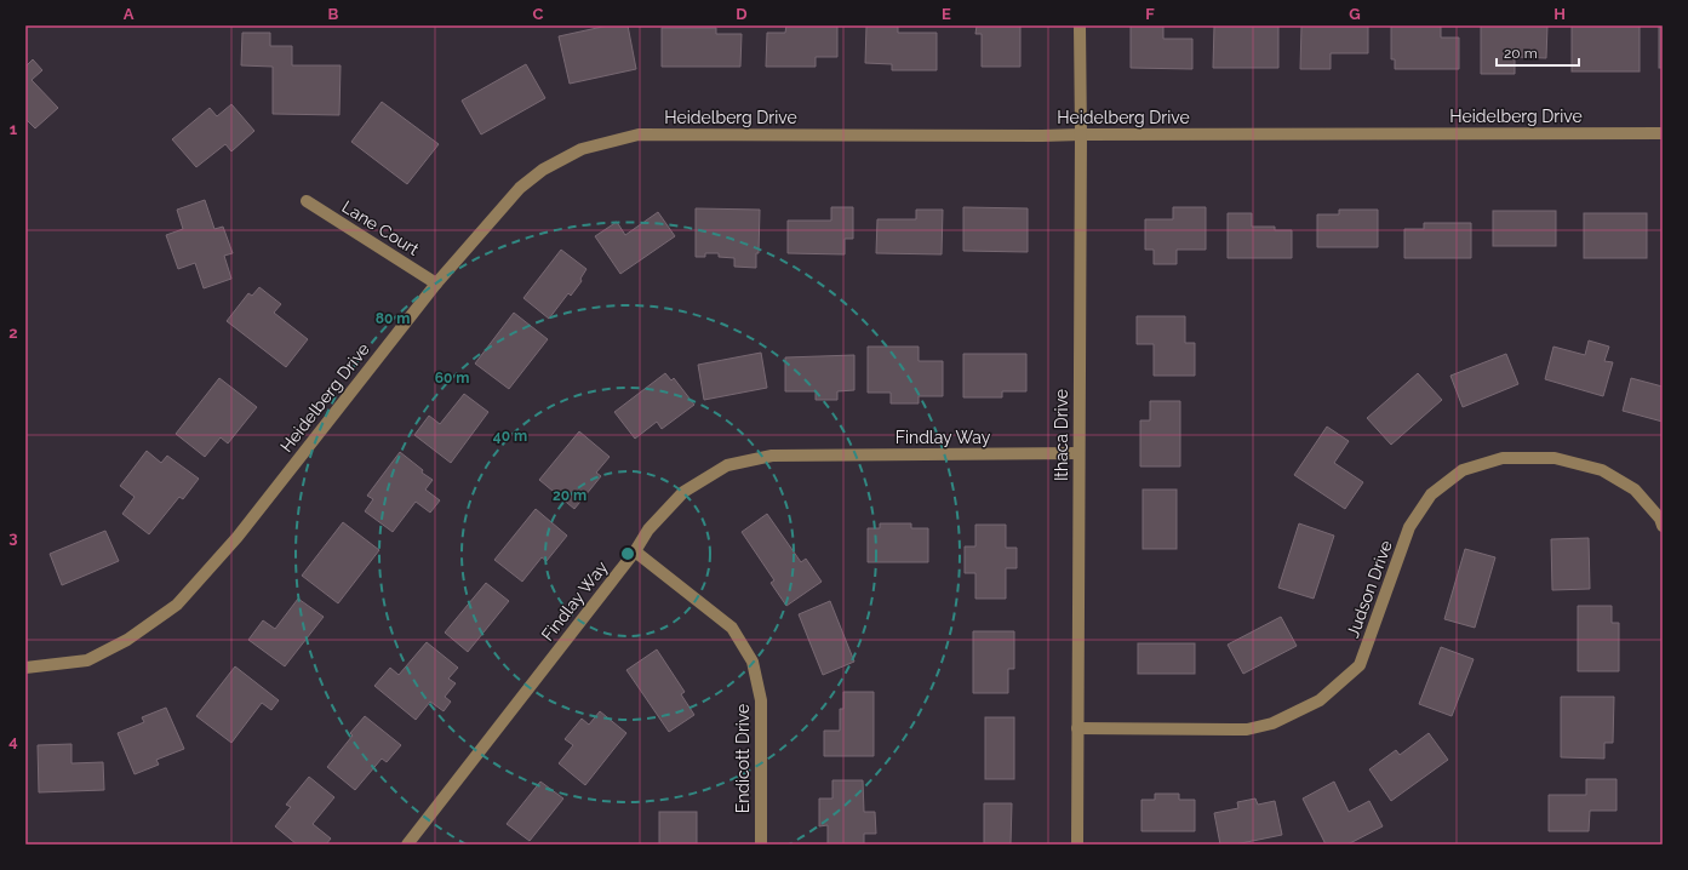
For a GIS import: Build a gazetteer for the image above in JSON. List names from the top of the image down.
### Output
{
  "streets": {
    "street": [
      "Heidelberg Drive",
      "Lane Court",
      "Ithaca Drive",
      "Findlay Way",
      "Judson Drive",
      "Endicott Drive"
    ]
  },
  "crossings": [
    ["Heidelberg Drive", "Lane Court"],
    ["Heidelberg Drive", "Ithaca Drive"],
    ["Ithaca Drive", "Findlay Way"],
    ["Ithaca Drive", "Judson Drive"],
    ["Findlay Way", "Endicott Drive"]
  ],
  "scale_bar": "20 m",
  "grid": {
    "columns": [
      "A",
      "B",
      "C",
      "D",
      "E",
      "F",
      "G",
      "H"
    ],
    "rows": [
      "1",
      "2",
      "3",
      "4"
    ]
  },
  "rings": [
    "80 m",
    "60 m",
    "40 m",
    "20 m"
  ]
}
